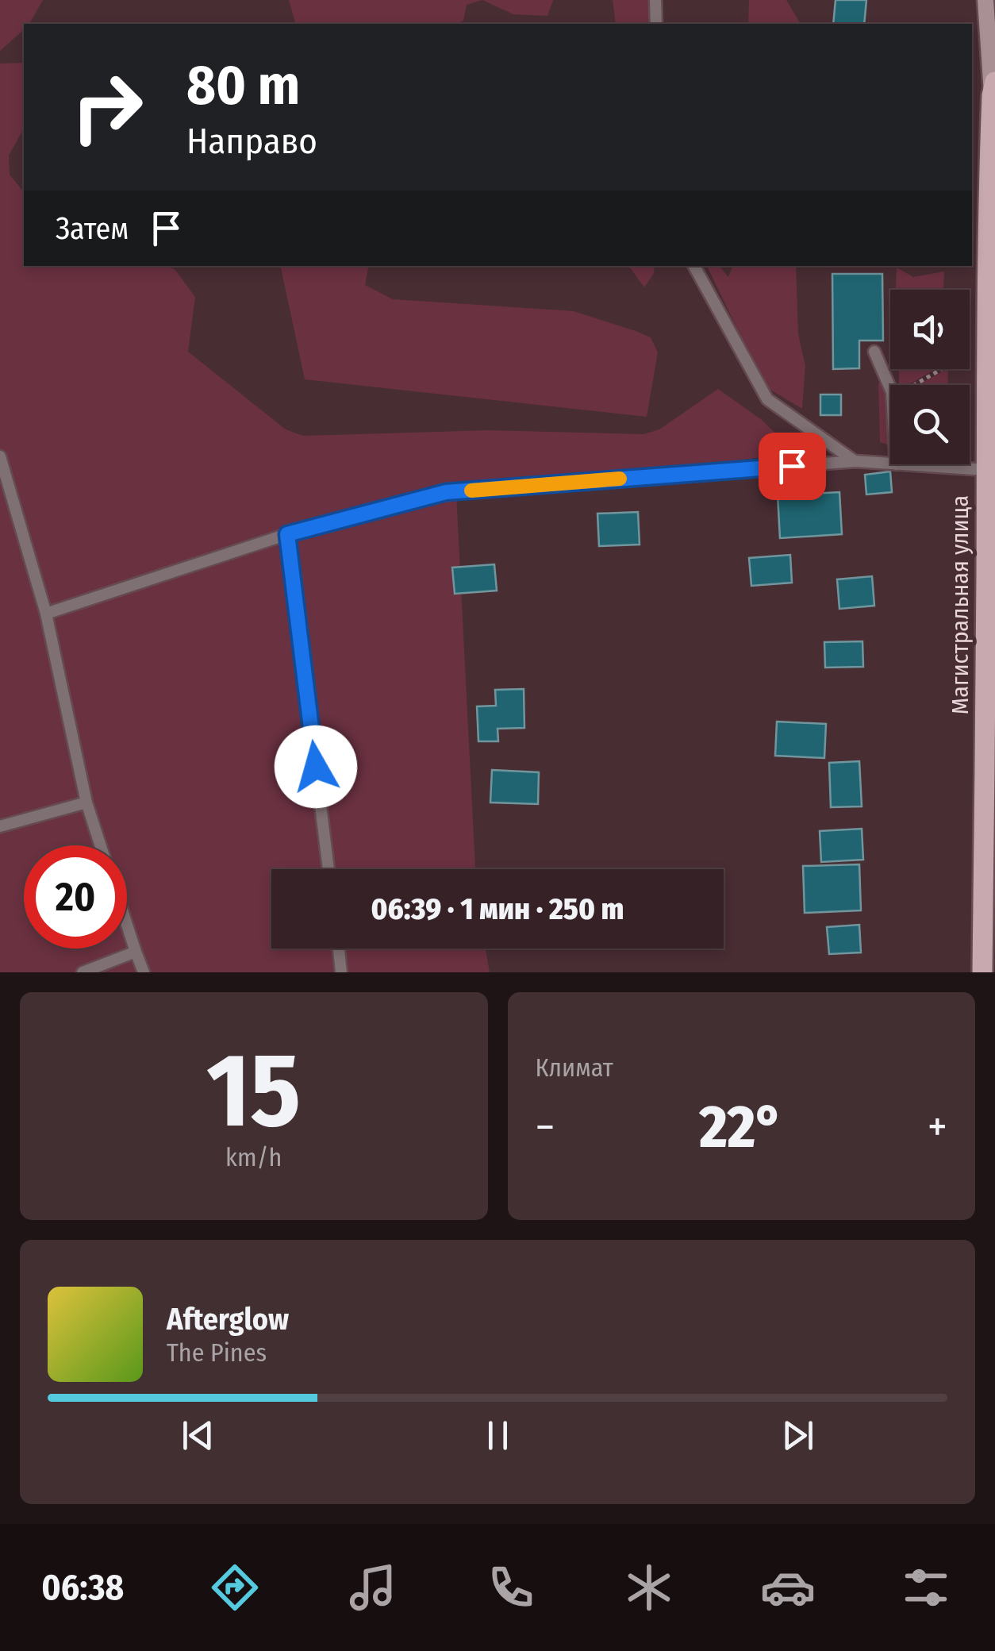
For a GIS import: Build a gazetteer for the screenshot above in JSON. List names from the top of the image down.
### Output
{
  "streets": {
    "main road": ["Магистральная улица"]
  },
  "page": {
    "turn": ["80 m", "Направо"],
    "then": "Затем",
    "limit": "20",
    "trip": "06:39 · 1 мин · 250 m",
    "tile": [
      ["15", "km/h"],
      "Климат"
    ],
    "heat": ["−", "22°", "+"],
    "song": ["Afterglow", "The Pines"],
    "tabs": "06:38"
  }
}
